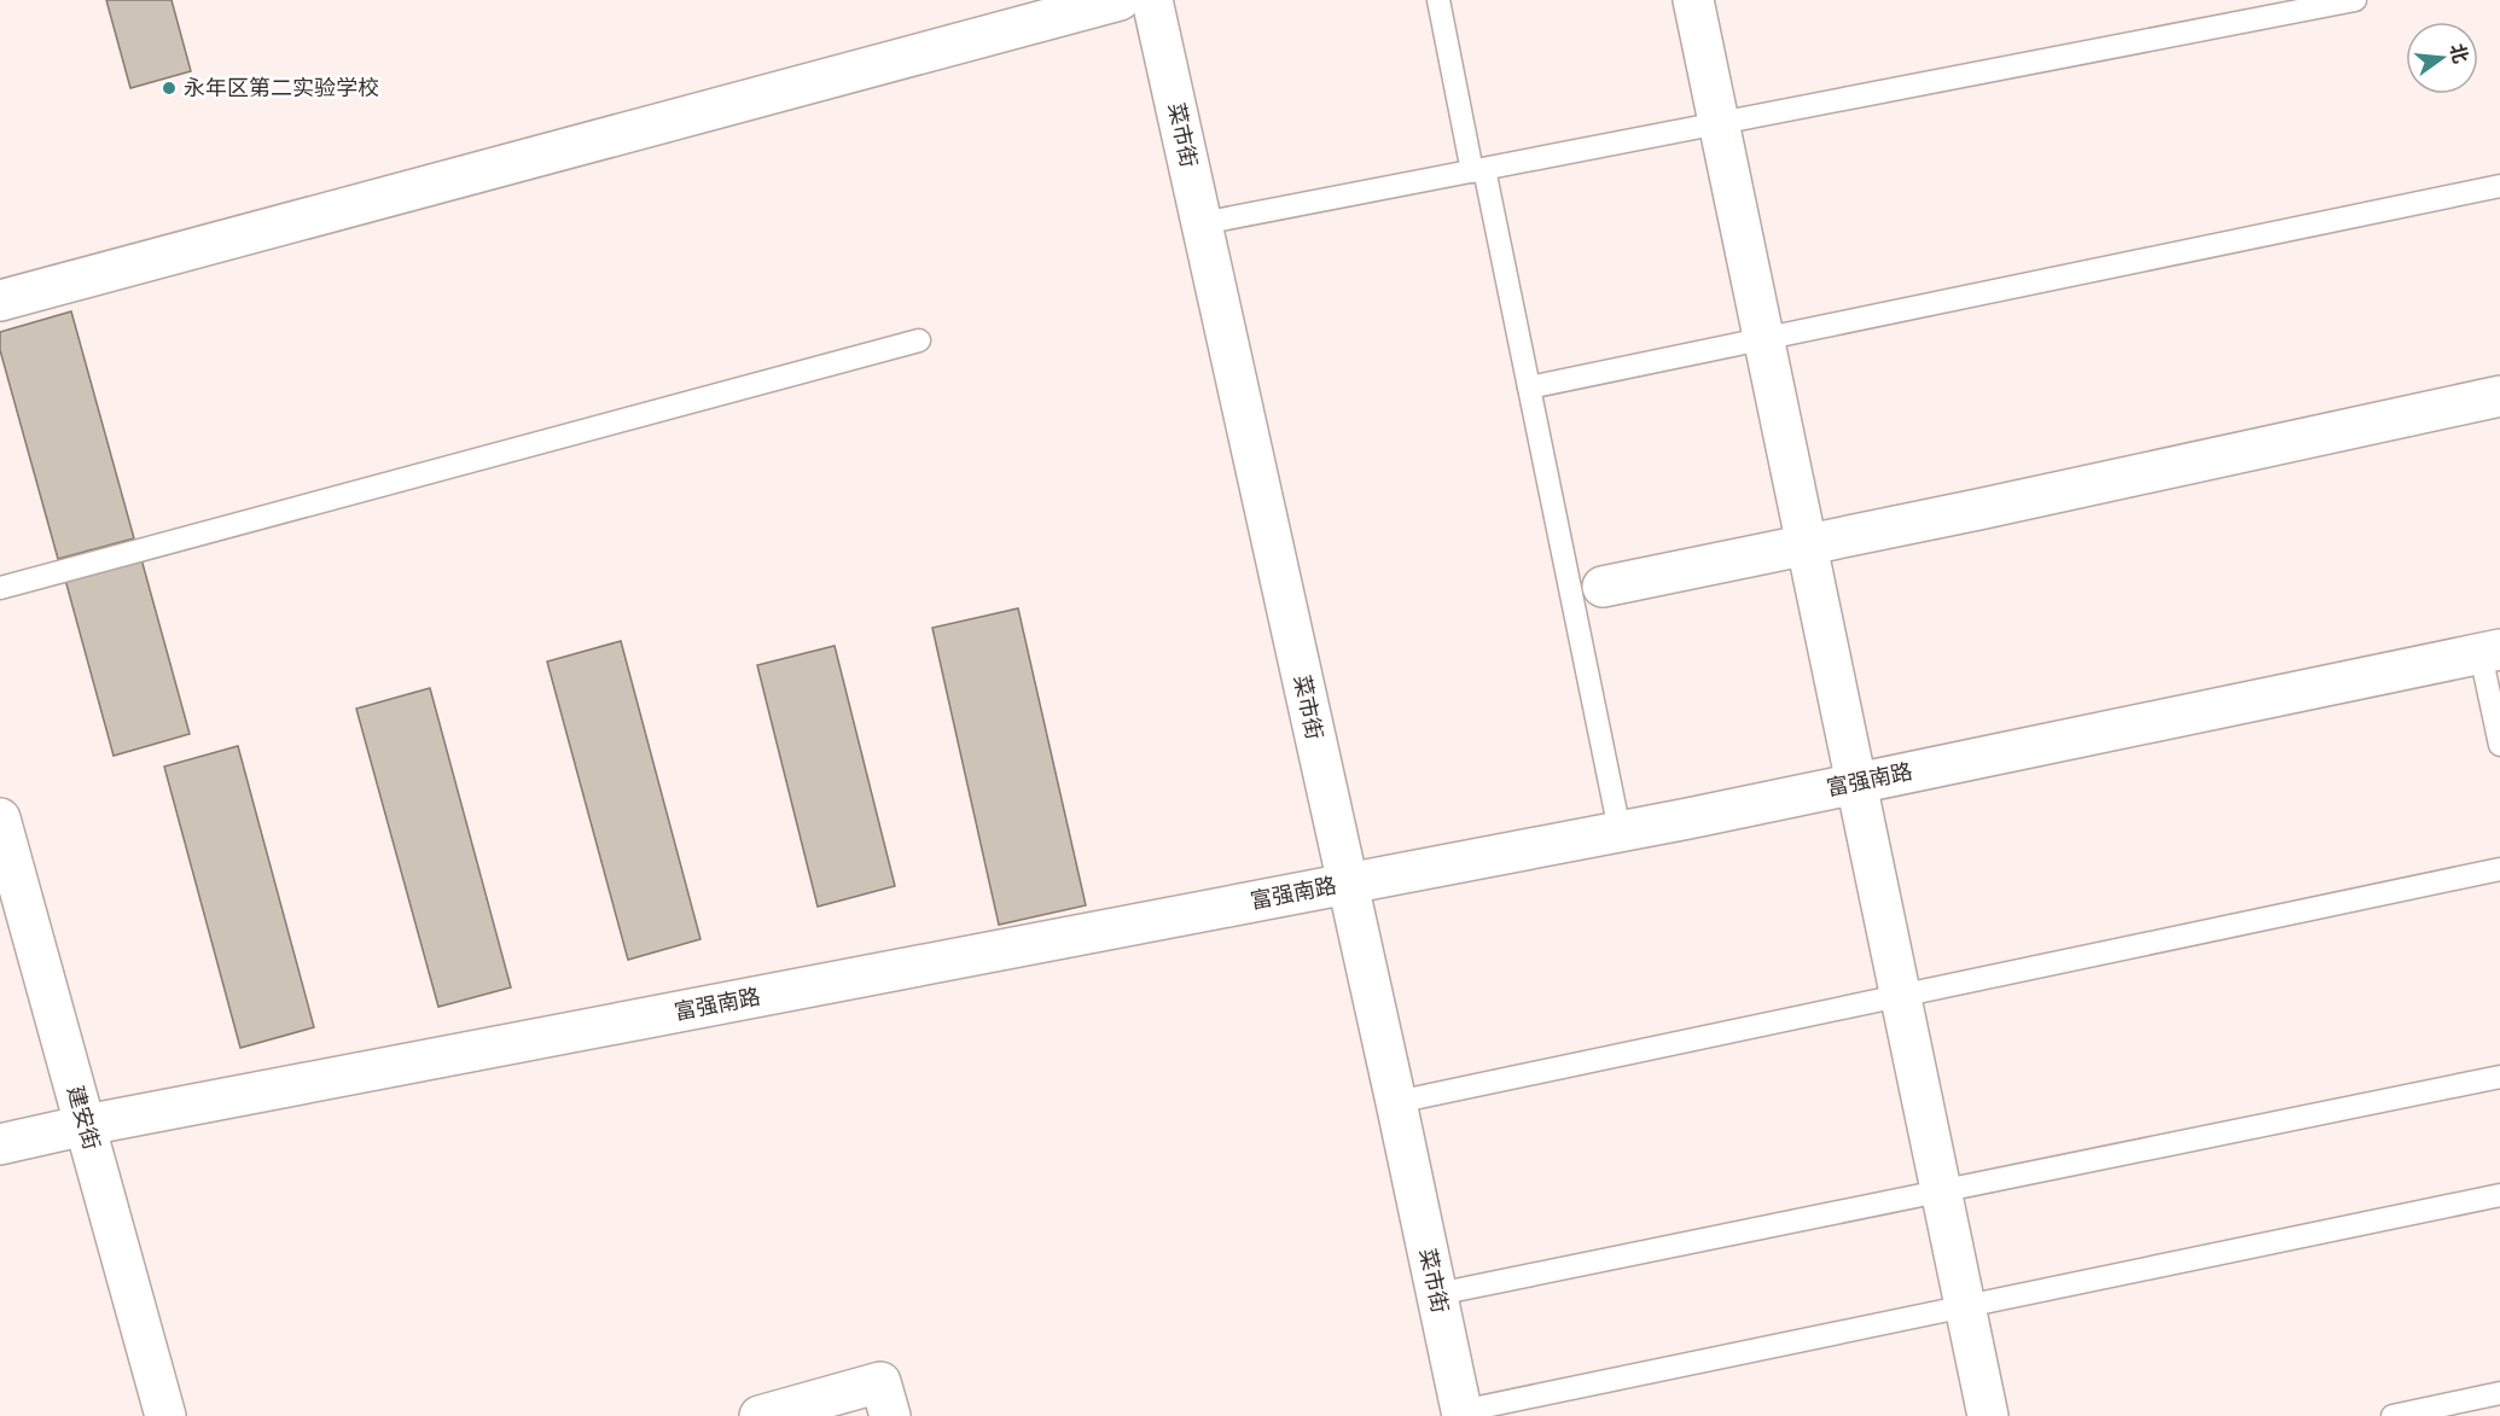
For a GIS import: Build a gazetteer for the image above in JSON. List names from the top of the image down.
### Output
{
  "streets": {
    "street": ["菜市街", "富强南路", "建安街"]
  },
  "crossings": [
    ["菜市街", "富强南路"],
    ["富强南路", "建安街"]
  ],
  "places": ["永年区第二实验学校"],
  "north": "right"
}
